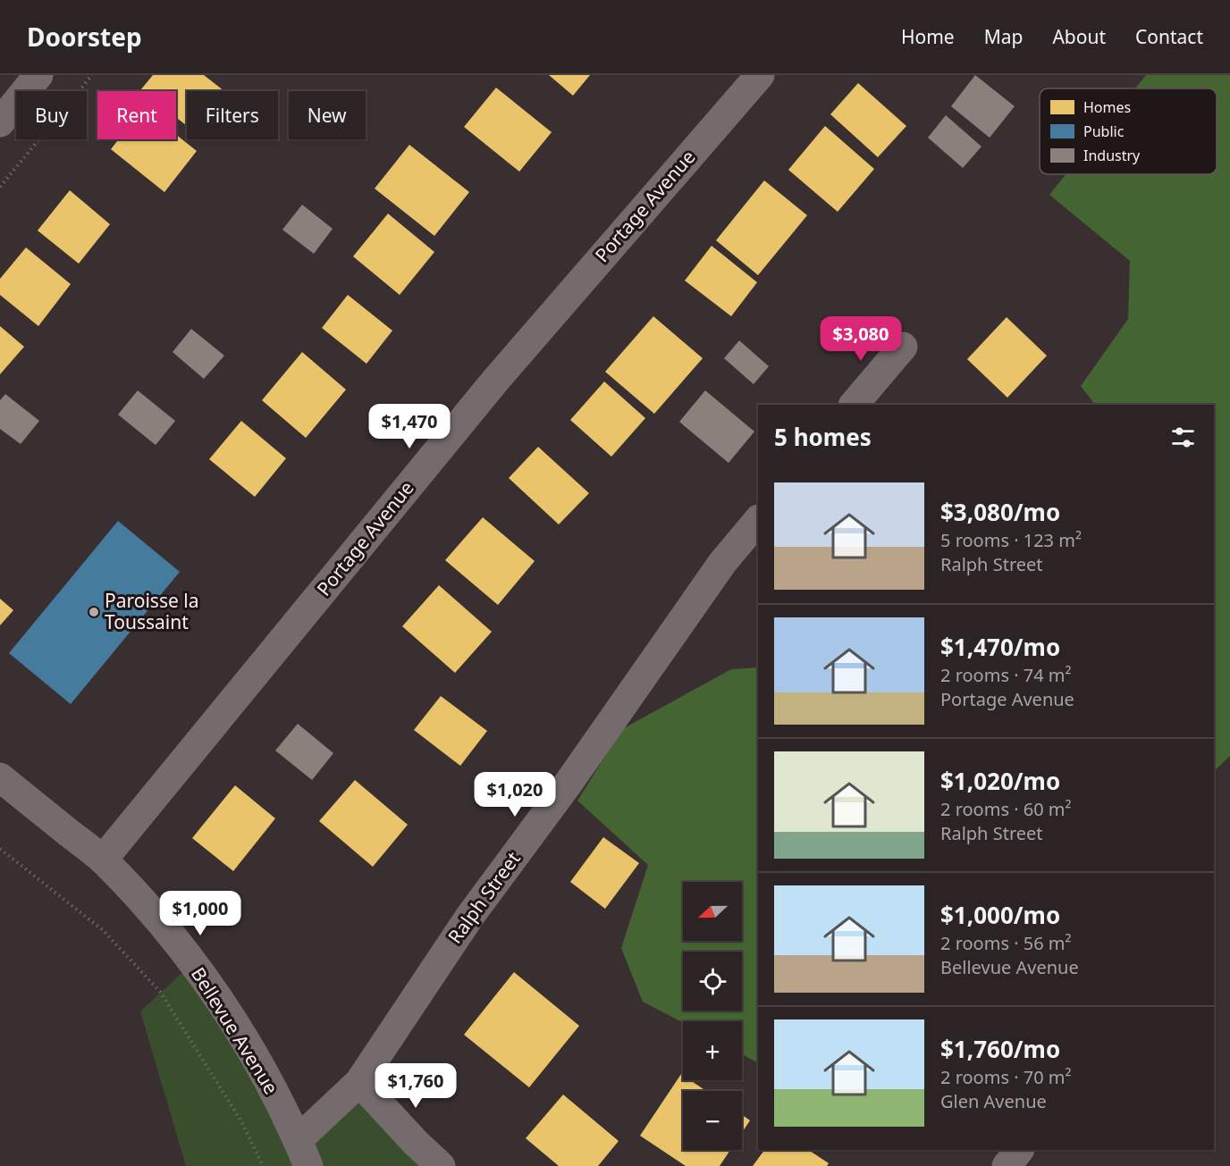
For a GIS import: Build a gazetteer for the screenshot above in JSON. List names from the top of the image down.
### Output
{
  "streets": {
    "street": ["Portage Avenue", "Ralph Street", "Bellevue Avenue"]
  },
  "crossings": [
    ["Portage Avenue", "Bellevue Avenue"],
    ["Ralph Street", "Bellevue Avenue"]
  ],
  "places": ["Paroisse la Toussaint"],
  "legend": ["Homes", "Public", "Industry"],
  "north": "left",
  "page": {
    "header": "Doorstep",
    "nav": [
      "Home",
      "Map",
      "About",
      "Contact"
    ],
    "chip": [
      "Buy",
      "Rent",
      "Filters",
      "New"
    ],
    "price": [
      "$3,080",
      "$1,470",
      "$1,020",
      "$1,000",
      "$1,760"
    ],
    "heading": "5 homes",
    "list": [
      {
        "name": "$3,080/mo",
        "note": "5 rooms · 123 m² · Ralph Street"
      },
      {
        "name": "$1,470/mo",
        "note": "2 rooms · 74 m² · Portage Avenue"
      },
      {
        "name": "$1,020/mo",
        "note": "2 rooms · 60 m² · Ralph Street"
      },
      {
        "name": "$1,000/mo",
        "note": "2 rooms · 56 m² · Bellevue Avenue"
      },
      {
        "name": "$1,760/mo",
        "note": "2 rooms · 70 m² · Glen Avenue"
      }
    ],
    "map_buttons": ["+", "−"]
  }
}
